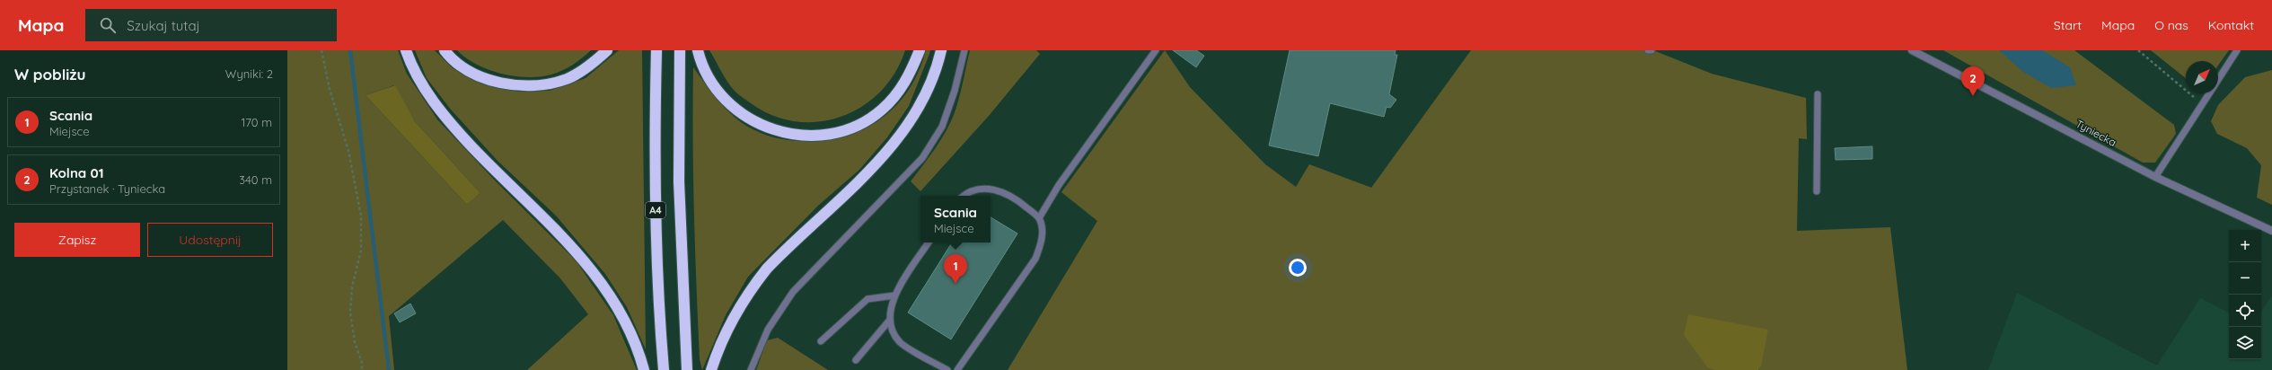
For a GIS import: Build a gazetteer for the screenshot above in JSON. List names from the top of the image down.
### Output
{
  "streets": {
    "highway": ["A4"],
    "street": ["Tyniecka"]
  },
  "north": "top right",
  "page": {
    "header": "Mapa",
    "search": "Szukaj tutaj",
    "nav": [
      "Start",
      "Mapa",
      "O nas",
      "Kontakt"
    ],
    "heading": ["W pobliżu", "Wyniki: 2"],
    "pins": ["2", "1"],
    "list": [
      {
        "mark": "1",
        "name": "Scania",
        "note": "Miejsce",
        "value": "170 m"
      },
      {
        "mark": "2",
        "name": "Kolna 01",
        "note": "Przystanek · Tyniecka",
        "value": "340 m"
      }
    ],
    "popup": ["Scania", "Miejsce"],
    "buttons": ["Zapisz", "Udostępnij"],
    "map_buttons": ["+", "−"]
  }
}
